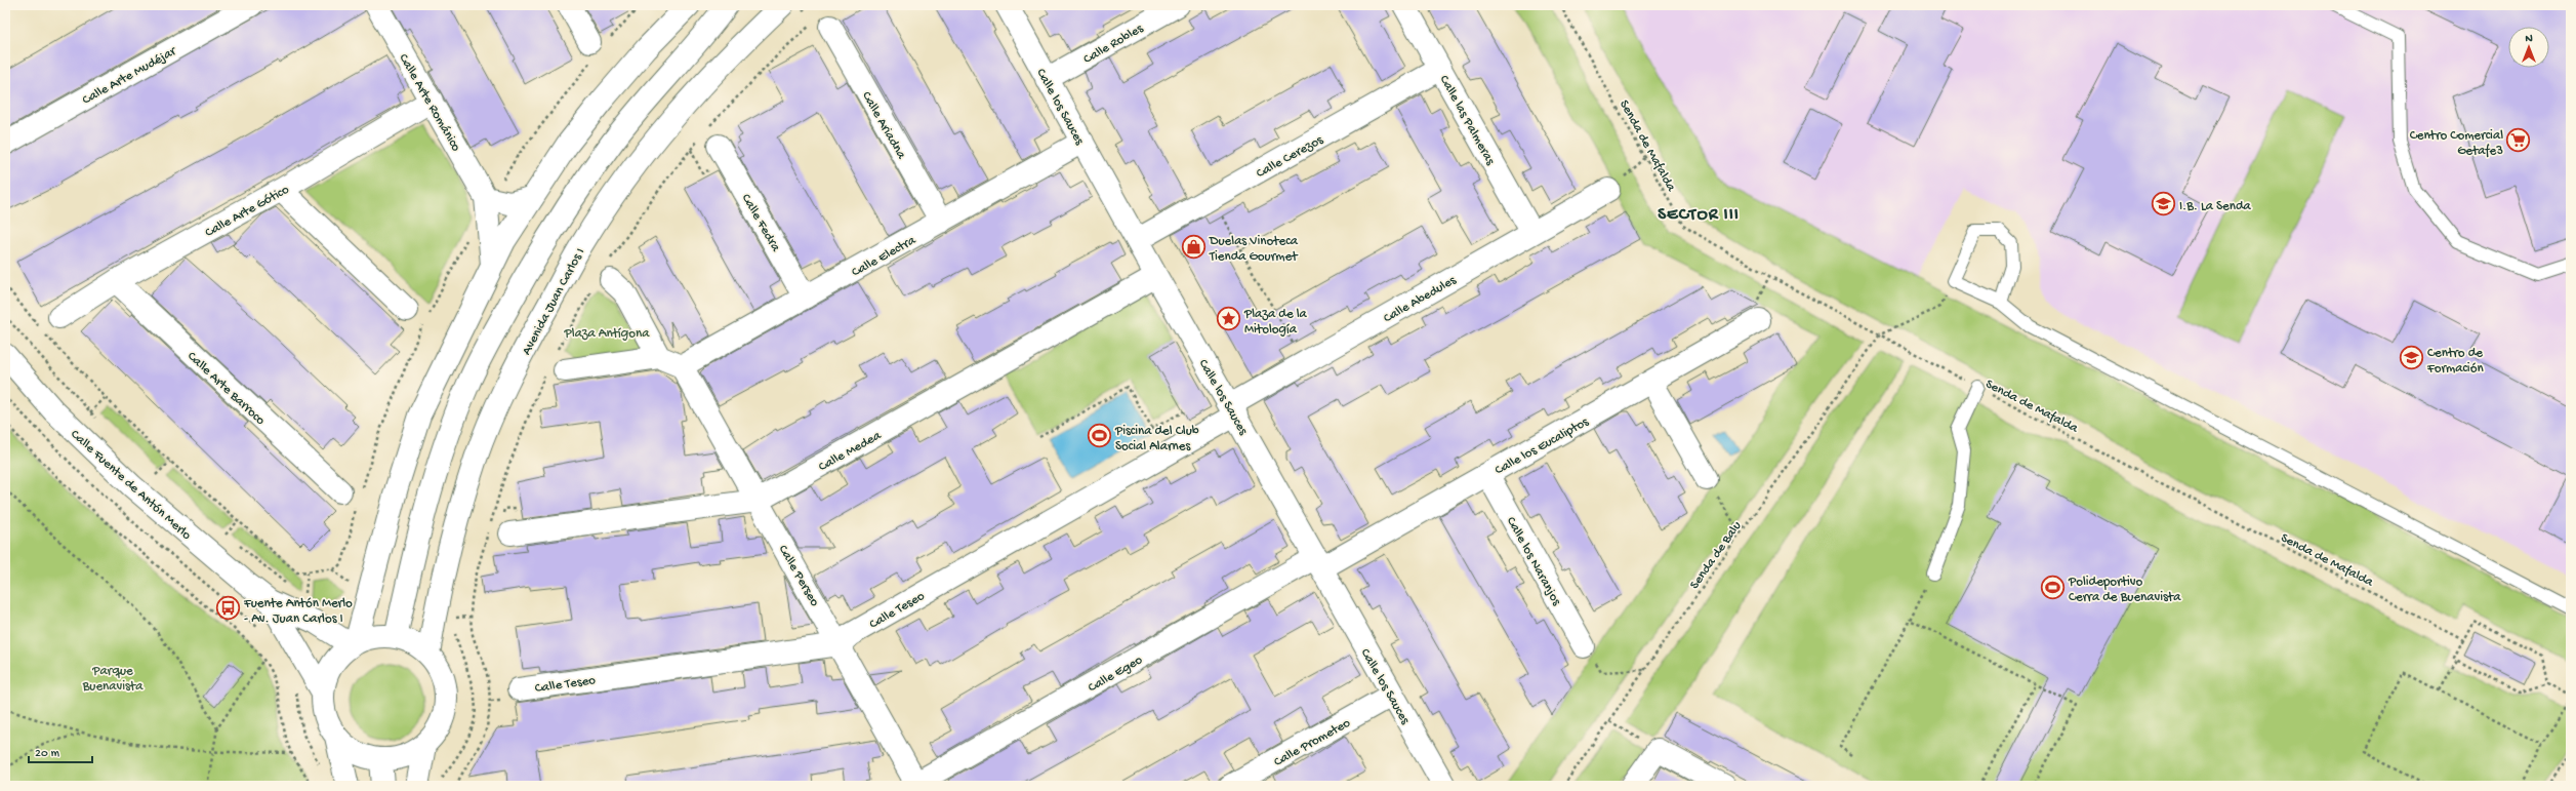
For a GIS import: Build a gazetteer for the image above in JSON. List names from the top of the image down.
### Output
{
  "streets": {
    "street": [
      "Calle Robles",
      "Calle Arte Mudéjar",
      "Calle Arte Románico",
      "Calle los Sauces",
      "Calle las Palmeras",
      "Calle Ariadna",
      "Calle Cerezos",
      "Calle Arte Gótico",
      "Calle Fedra",
      "Calle Electra",
      "Calle Abedules",
      "Avenida Juan Carlos I",
      "Calle Arte Barroco",
      "Calle los Eucaliptos",
      "Calle Medea",
      "Calle Fuente de Antón Merlo",
      "Calle los Naranjos",
      "Calle Perseo",
      "Calle Teseo",
      "Calle Egeo",
      "Calle Prometeo"
    ],
    "path": ["Senda de Mafalda", "Senda de Balu"]
  },
  "crossings": [
    ["Calle Robles", "Calle los Sauces"],
    ["Calle Arte Románico", "Calle Arte Gótico"],
    ["Calle los Sauces", "Calle Cerezos"],
    ["Calle los Sauces", "Calle Electra"],
    ["Calle los Sauces", "Calle Abedules"],
    ["Calle los Sauces", "Calle los Eucaliptos"],
    ["Calle los Sauces", "Calle Medea"],
    ["Calle los Sauces", "Calle Teseo"],
    ["Calle los Sauces", "Calle Egeo"],
    ["Calle los Sauces", "Calle Prometeo"],
    ["Calle las Palmeras", "Calle Cerezos"],
    ["Calle las Palmeras", "Calle Abedules"],
    ["Calle Ariadna", "Calle Electra"],
    ["Senda de Mafalda", "Senda de Balu"],
    ["Calle Arte Gótico", "Calle Arte Barroco"],
    ["Calle Fedra", "Calle Electra"],
    ["Calle Electra", "Calle Perseo"],
    ["Calle Abedules", "Calle Teseo"],
    ["Avenida Juan Carlos I", "Calle Fuente de Antón Merlo"],
    ["Calle los Eucaliptos", "Calle los Naranjos"],
    ["Calle los Eucaliptos", "Calle Egeo"],
    ["Calle Medea", "Calle Perseo"],
    ["Calle Perseo", "Calle Teseo"],
    ["Calle Perseo", "Calle Egeo"]
  ],
  "districts": ["SECTOR III"],
  "parks": ["Plaza Antígona", "Parque Buenavista"],
  "places": {
    "supermarket": ["Centro Comercial Getafe3"],
    "school or university": ["I.B. La Senda", "Centro de Formación"],
    "shop": ["Duelas Vinoteca Tienda Gourmet"],
    "place": ["Plaza de la Mitología"],
    "sports": ["Piscina del Club Social Alarnes", "Polideportivo Cerra de Buenavista"],
    "bus stop": ["Fuente Antón Merlo - Av. Juan Carlos I"]
  },
  "scale_bar": "20 m",
  "north": "top"
}
